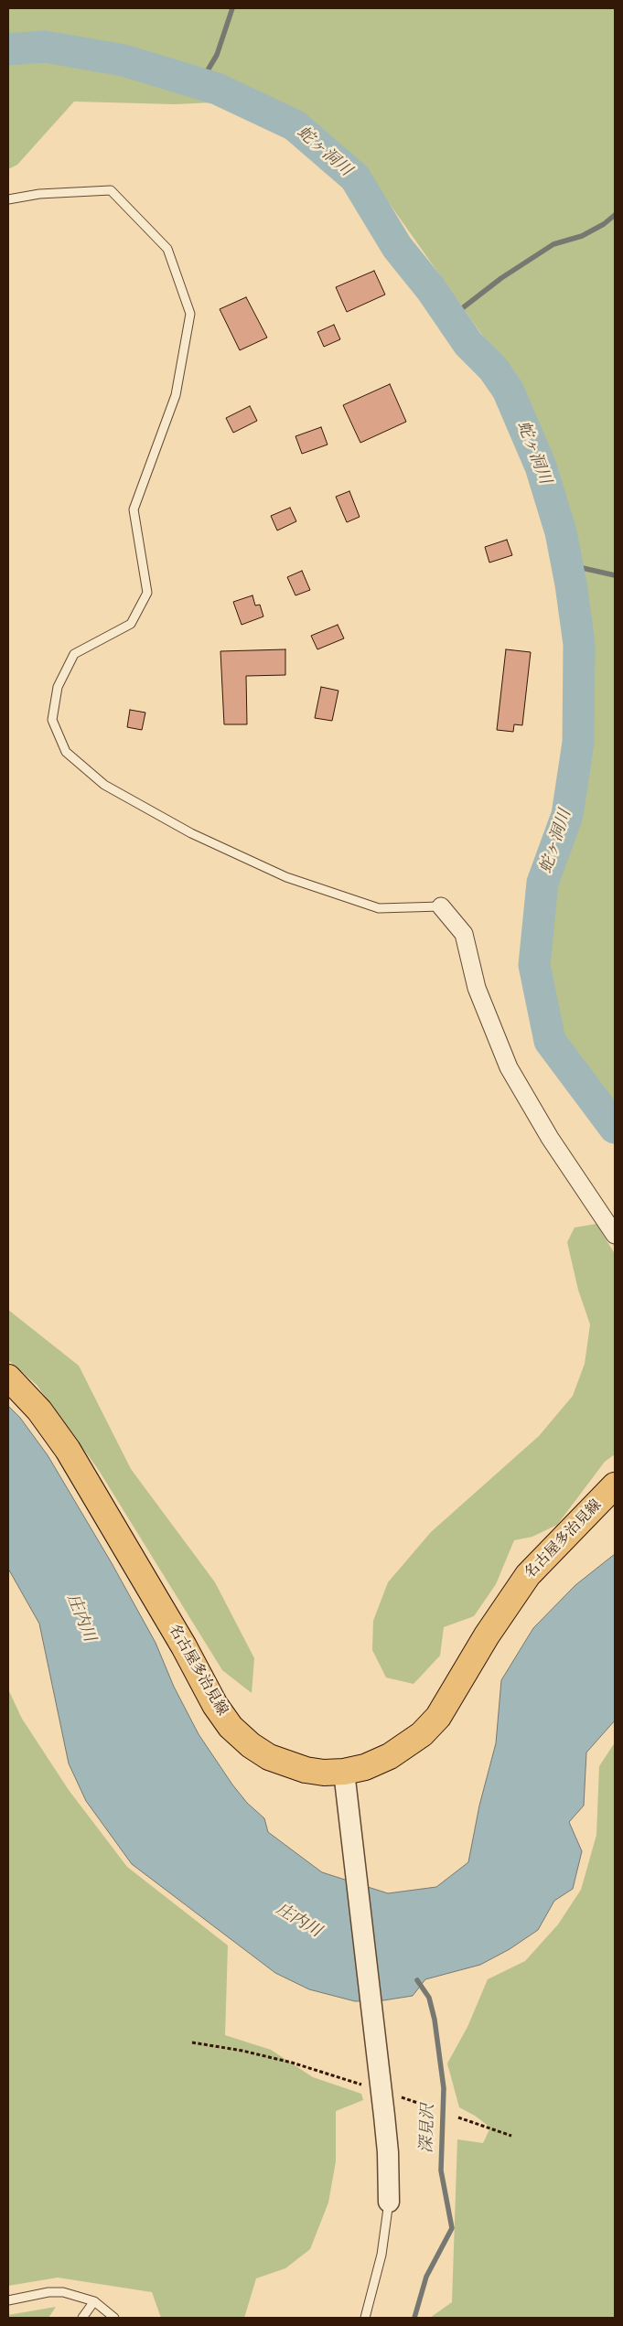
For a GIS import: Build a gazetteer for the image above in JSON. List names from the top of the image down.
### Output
{
  "streets": {
    "main road": ["名古屋多治見線"]
  },
  "water": ["蛇ヶ洞川", "庄内川", "深見沢"]
}
